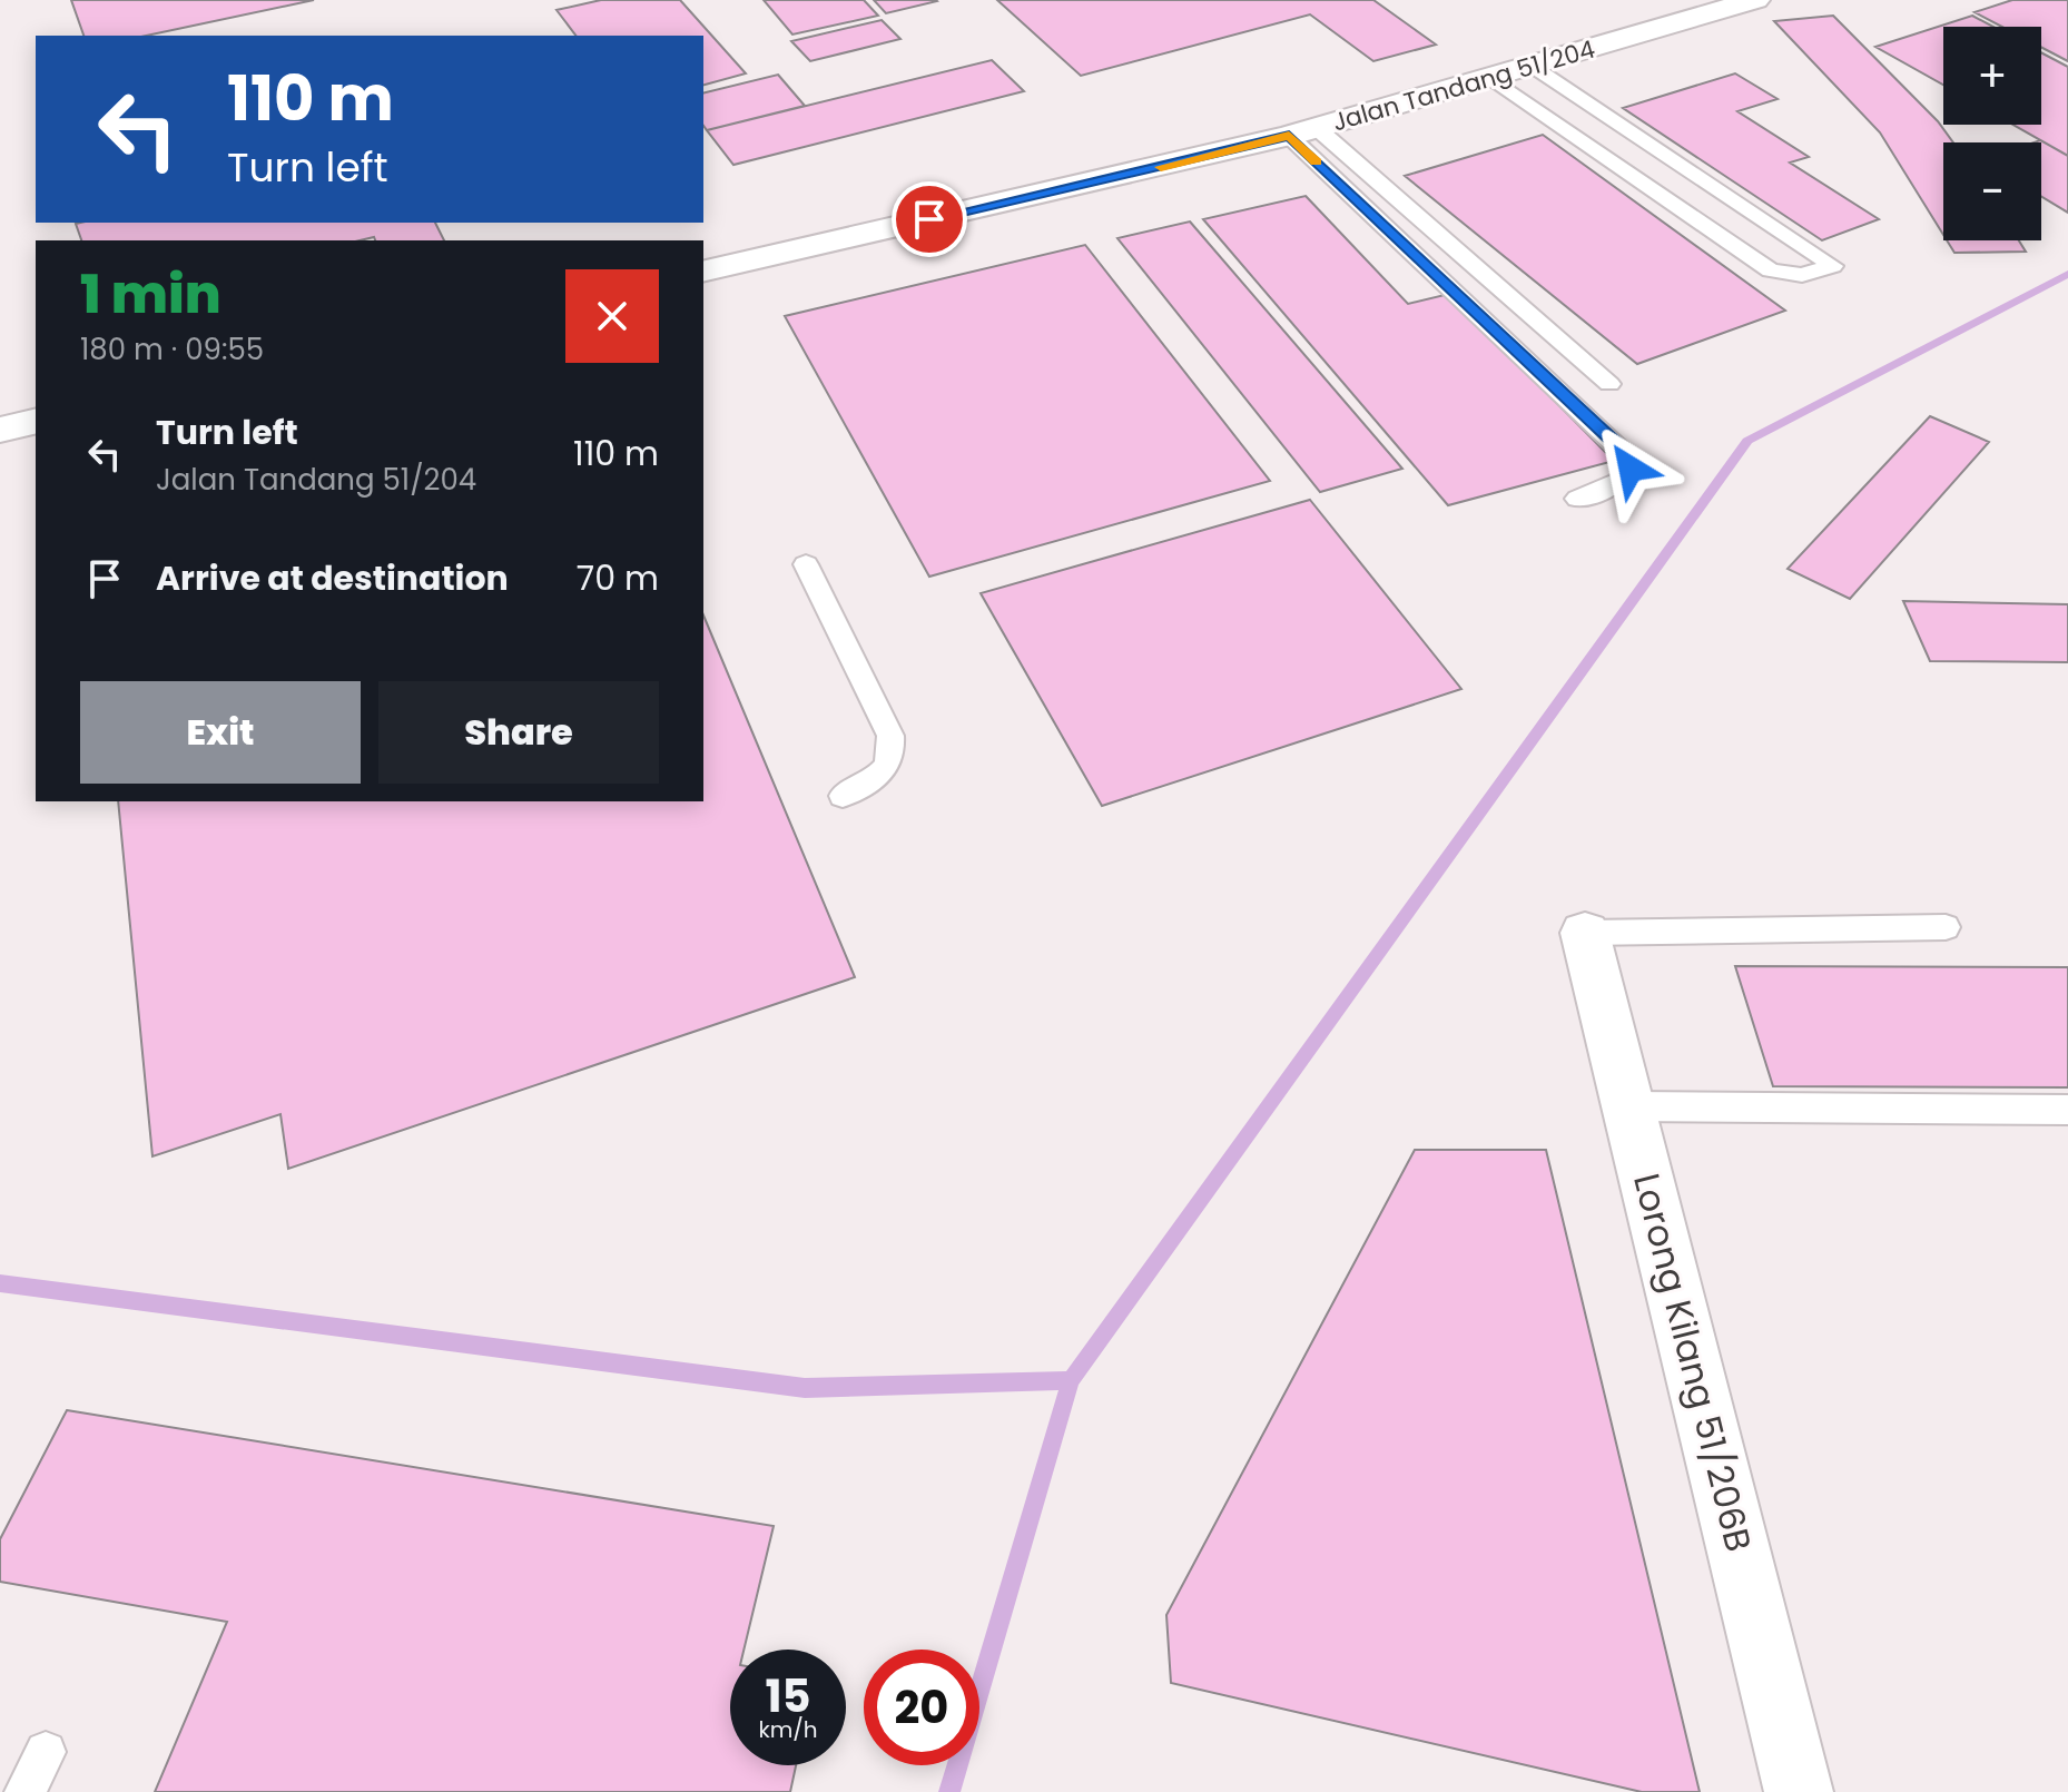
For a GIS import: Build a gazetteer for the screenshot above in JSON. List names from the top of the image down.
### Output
{
  "streets": {
    "street": ["Jalan Tandang 51/204", "Lorong Kilang 51/206B"]
  },
  "page": {
    "map_buttons": ["+", "−"],
    "turn": ["110 m", "Turn left"],
    "heading": ["1 min", "180 m · 09:55"],
    "list": [
      {
        "name": "Turn left",
        "note": "Jalan Tandang 51/204",
        "value": "110 m"
      },
      {
        "name": "Arrive at destination",
        "value": "70 m"
      }
    ],
    "buttons": ["Exit", "Share"],
    "speed": "15 km/h",
    "limit": "20"
  }
}
